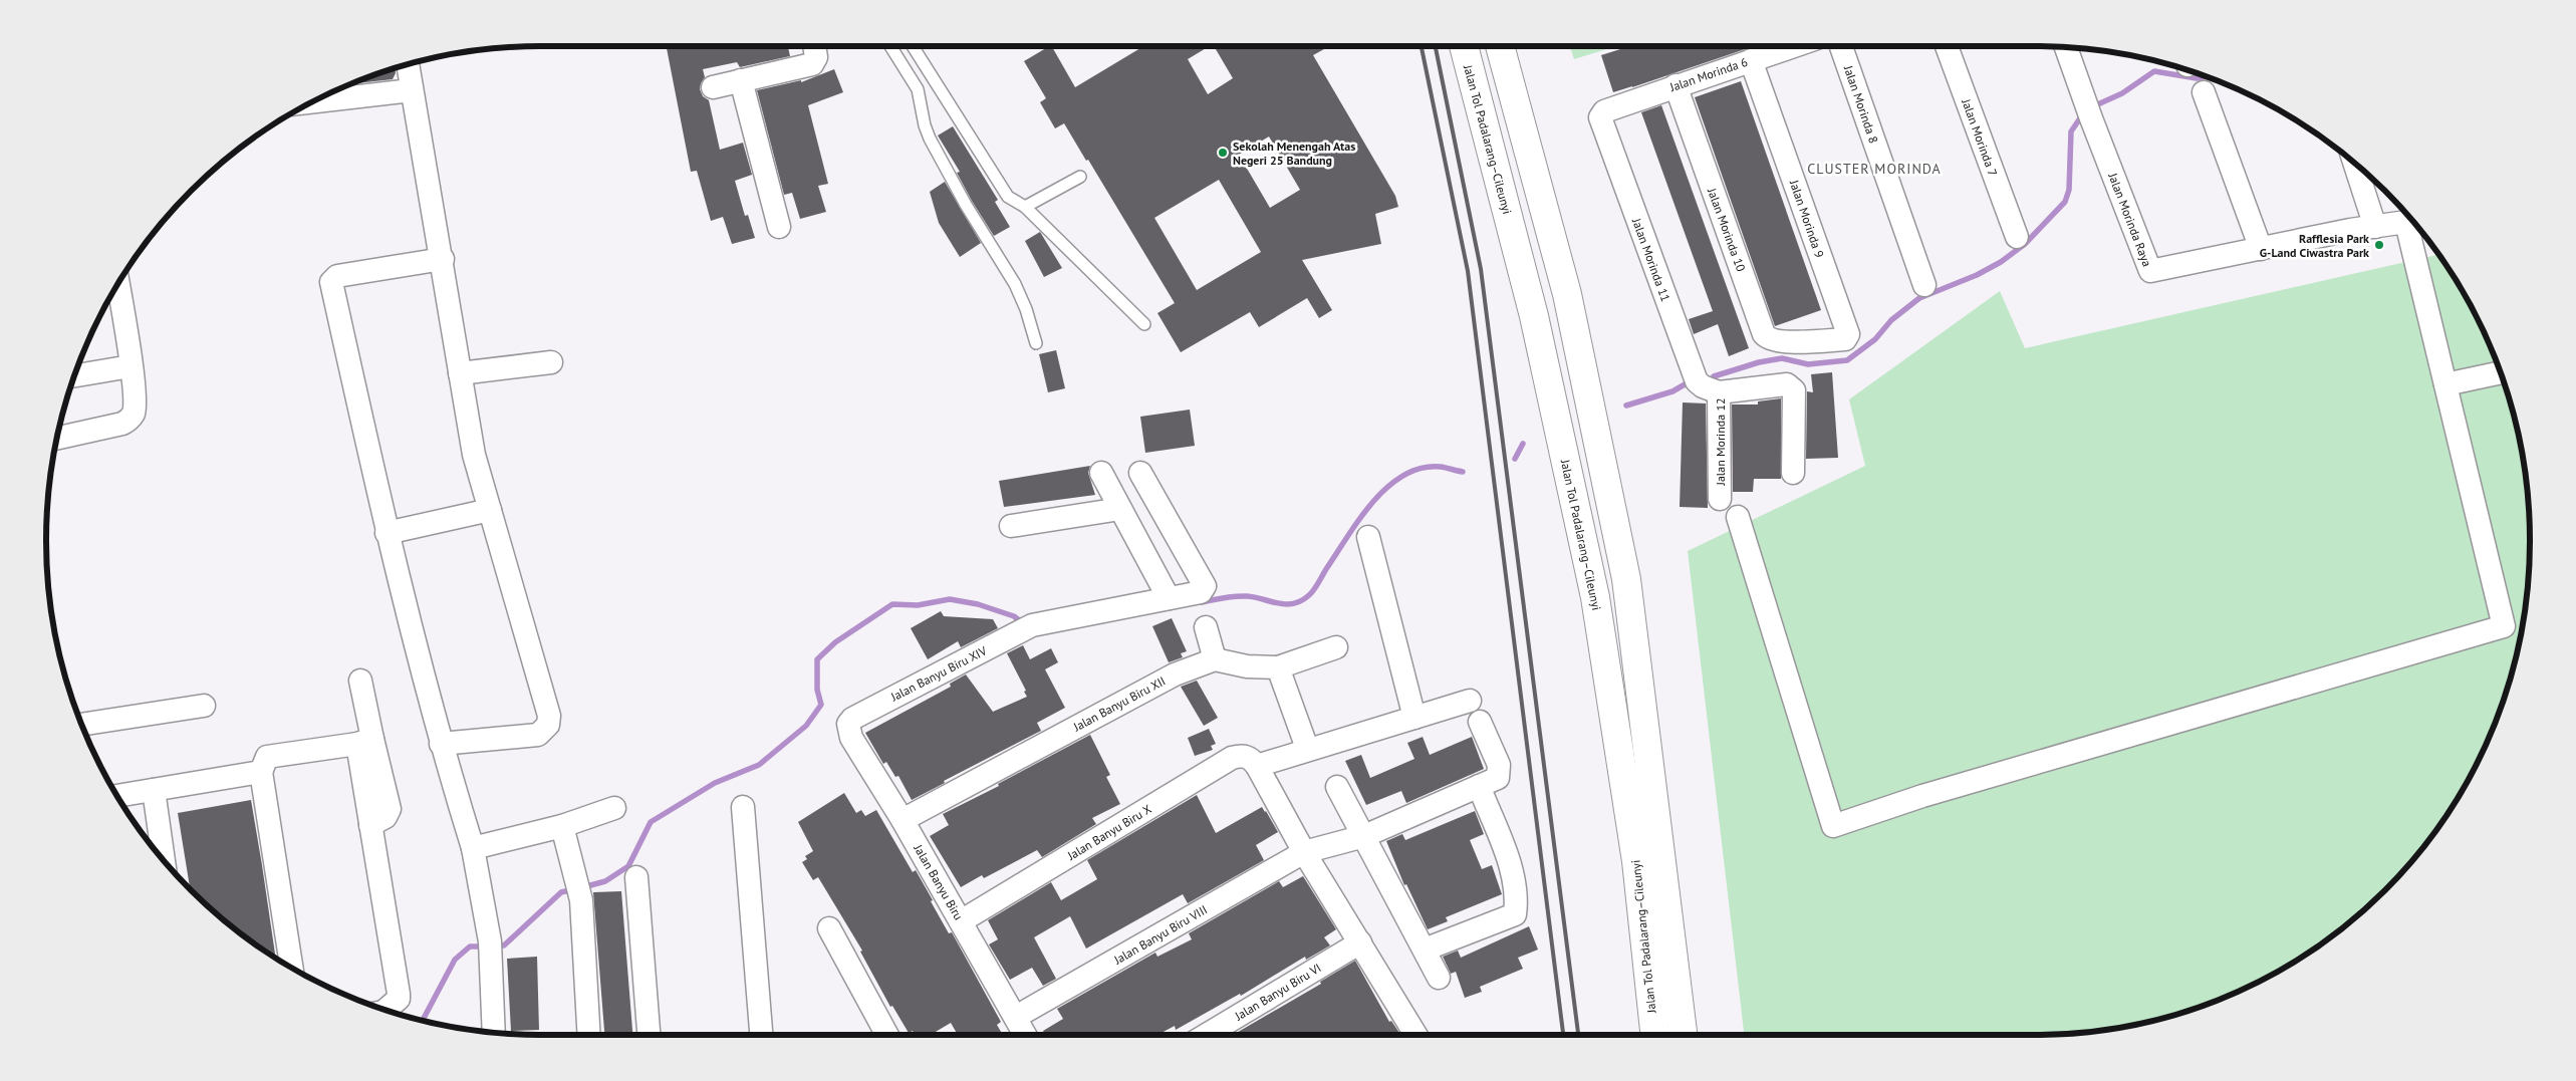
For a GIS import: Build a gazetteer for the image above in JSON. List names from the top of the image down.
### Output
{
  "streets": {
    "highway": ["Jalan Tol Padalarang–Cileunyi"],
    "street": [
      "Jalan Morinda 6",
      "Jalan Morinda 8",
      "Jalan Morinda 7",
      "Jalan Morinda 9",
      "Jalan Morinda Raya",
      "Jalan Morinda 10",
      "Jalan Morinda 11",
      "Jalan Morinda 12",
      "Jalan Banyu Biru XIV",
      "Jalan Banyu Biru XII",
      "Jalan Banyu Biru X",
      "Jalan Banyu Biru",
      "Jalan Banyu Biru VIII",
      "Jalan Banyu Biru VI"
    ]
  },
  "crossings": [
    ["Jalan Morinda 6", "Jalan Morinda 9"],
    ["Jalan Morinda 6", "Jalan Morinda 10"],
    ["Jalan Morinda 6", "Jalan Morinda 11"],
    ["Jalan Morinda 9", "Jalan Morinda 10"],
    ["Jalan Morinda 11", "Jalan Morinda 12"],
    ["Jalan Banyu Biru XIV", "Jalan Banyu Biru"],
    ["Jalan Banyu Biru XII", "Jalan Banyu Biru"],
    ["Jalan Banyu Biru X", "Jalan Banyu Biru"],
    ["Jalan Banyu Biru", "Jalan Banyu Biru VIII"]
  ],
  "districts": ["CLUSTER MORINDA"],
  "places": ["Sekolah Menengah Atas Negeri 25 Bandung", "Rafflesia Park G-Land Ciwastra Park"]
}
